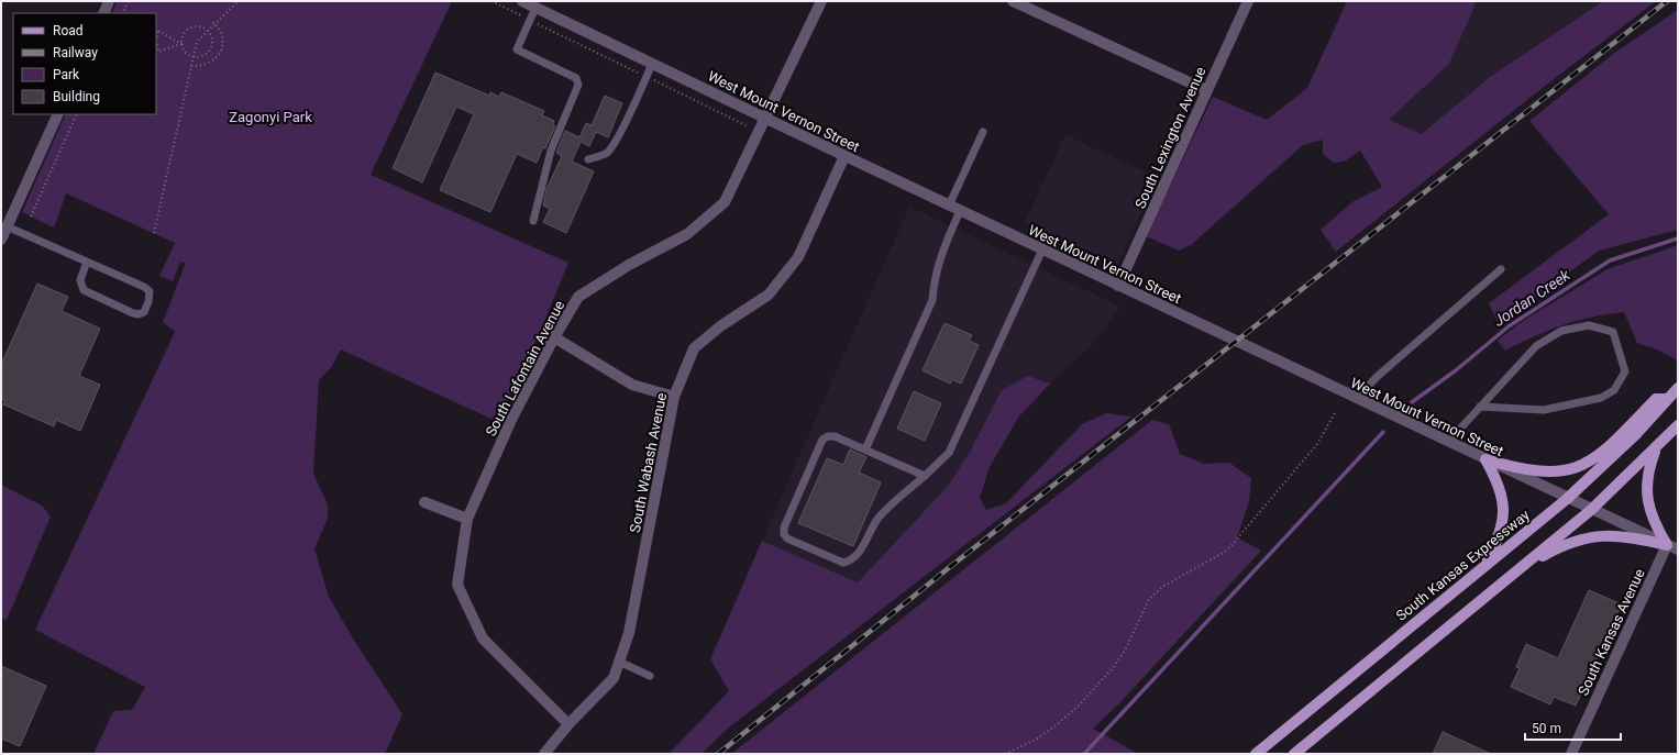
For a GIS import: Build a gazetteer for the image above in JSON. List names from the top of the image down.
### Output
{
  "streets": {
    "main road": ["South Kansas Expressway"],
    "street": [
      "West Mount Vernon Street",
      "South Lexington Avenue",
      "South Lafontain Avenue",
      "South Wabash Avenue",
      "South Kansas Avenue"
    ]
  },
  "crossings": [
    ["West Mount Vernon Street", "South Lexington Avenue"],
    ["West Mount Vernon Street", "South Lafontain Avenue"],
    ["West Mount Vernon Street", "South Wabash Avenue"],
    ["West Mount Vernon Street", "South Kansas Expressway"],
    ["West Mount Vernon Street", "South Kansas Avenue"],
    ["South Lafontain Avenue", "South Wabash Avenue"]
  ],
  "water": ["Jordan Creek"],
  "parks": ["Zagonyi Park"],
  "legend": [
    "Road",
    "Railway",
    "Park",
    "Building"
  ],
  "scale_bar": "50 m"
}
